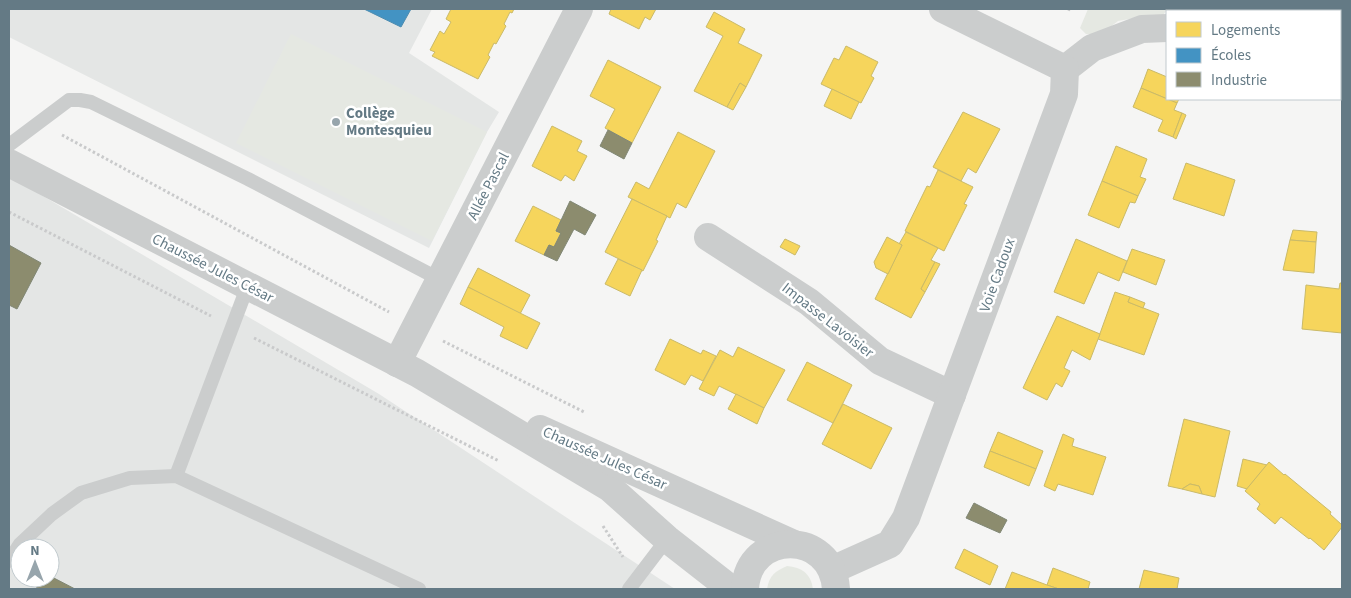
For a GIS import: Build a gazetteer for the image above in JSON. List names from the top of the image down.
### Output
{
  "streets": {
    "street": [
      "Allée Pascal",
      "Chaussée Jules César",
      "Voie Cadoux",
      "Impasse Lavoisier"
    ]
  },
  "crossings": [
    ["Allée Pascal", "Chaussée Jules César"],
    ["Chaussée Jules César", "Voie Cadoux"],
    ["Voie Cadoux", "Impasse Lavoisier"]
  ],
  "places": ["Collège Montesquieu"],
  "legend": ["Logements", "Écoles", "Industrie"],
  "north": "top"
}
